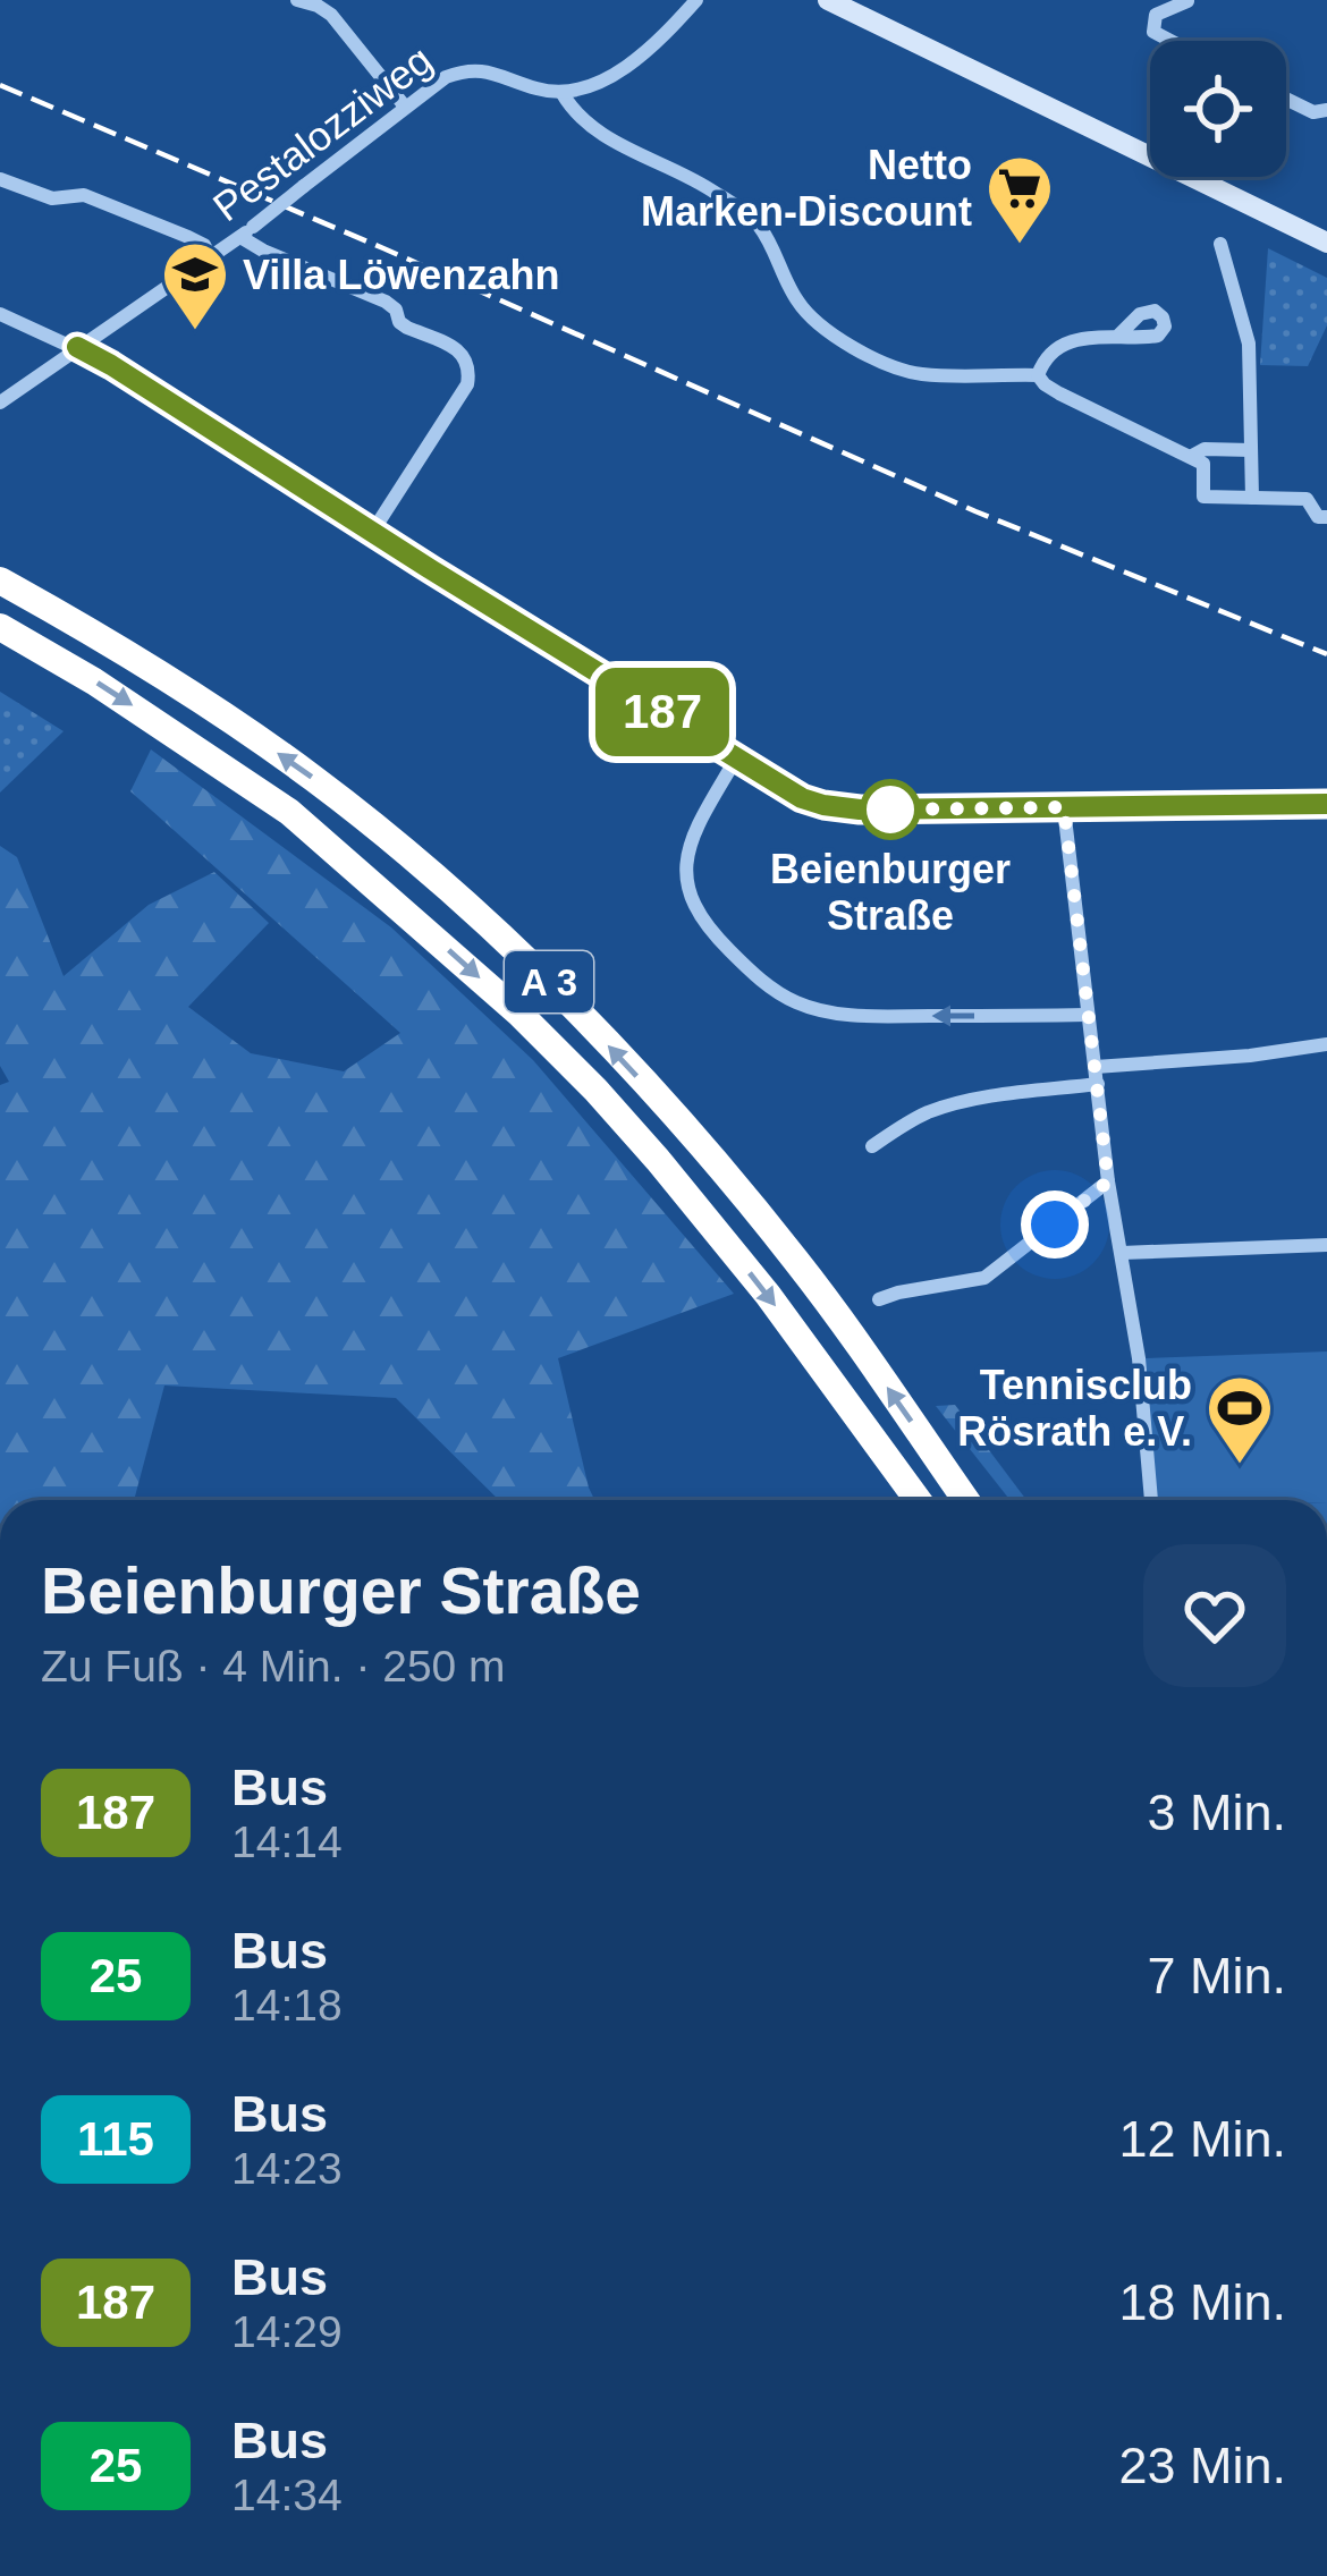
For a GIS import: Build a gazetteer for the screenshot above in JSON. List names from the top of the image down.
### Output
{
  "streets": {
    "highway": ["A 3"],
    "street": ["Pestalozziweg"]
  },
  "places": {
    "supermarket": ["Netto Marken-Discount"],
    "school or university": ["Villa Löwenzahn"],
    "other": ["Beienburger Straße"],
    "sports": ["Tennisclub Rösrath e.V."]
  },
  "lines": ["bus line 187"],
  "page": {
    "on_map": "187",
    "heading": ["Beienburger Straße", "Zu Fuß · 4 Min. · 250 m"],
    "list": [
      {
        "mark": "187",
        "name": "Bus",
        "note": "14:14",
        "value": "3 Min."
      },
      {
        "mark": "25",
        "name": "Bus",
        "note": "14:18",
        "value": "7 Min."
      },
      {
        "mark": "115",
        "name": "Bus",
        "note": "14:23",
        "value": "12 Min."
      },
      {
        "mark": "187",
        "name": "Bus",
        "note": "14:29",
        "value": "18 Min."
      },
      {
        "mark": "25",
        "name": "Bus",
        "note": "14:34",
        "value": "23 Min."
      }
    ]
  }
}
